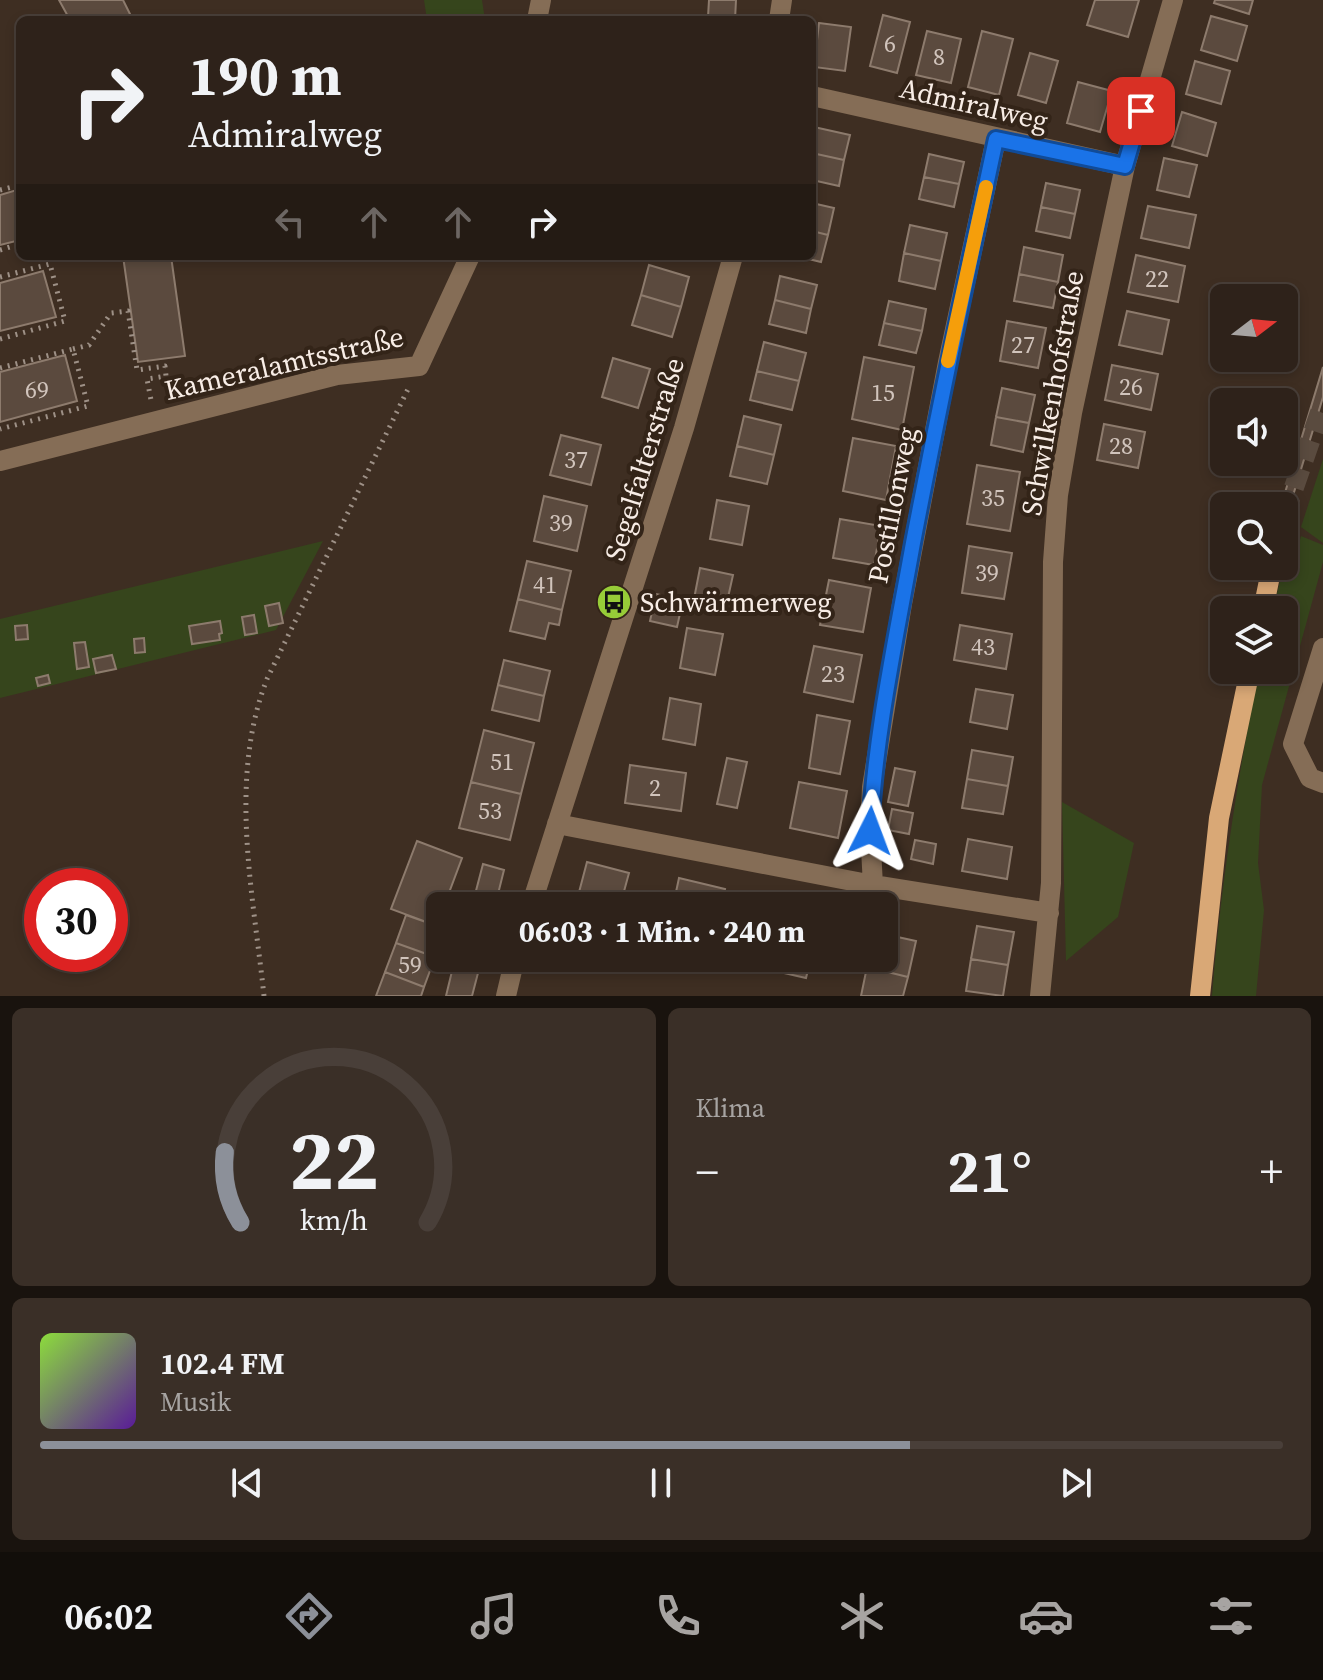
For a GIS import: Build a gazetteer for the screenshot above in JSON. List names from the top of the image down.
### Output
{
  "streets": {
    "street": [
      "Admiralweg",
      "Kameralamtsstraße",
      "Schwilkenhofstraße",
      "Segelfalterstraße",
      "Postillonweg"
    ]
  },
  "crossings": [
    ["Admiralweg", "Schwilkenhofstraße"],
    ["Admiralweg", "Postillonweg"]
  ],
  "places": {
    "bus stop": ["Schwärmerweg"]
  },
  "house_numbers": [
    "6",
    "8",
    "22",
    "27",
    "26",
    "69",
    "15",
    "28",
    "37",
    "35",
    "39",
    "39",
    "41",
    "43",
    "23",
    "51",
    "2",
    "53",
    "59"
  ],
  "north": "right",
  "page": {
    "turn": ["190 m", "Admiralweg"],
    "limit": "30",
    "trip": "06:03 · 1 Min. · 240 m",
    "tile": "Klima",
    "heat": ["−", "21°", "+"],
    "song": ["102.4 FM", "Musik"],
    "tabs": "06:02",
    "gauge": ["22", "km/h"]
  }
}
